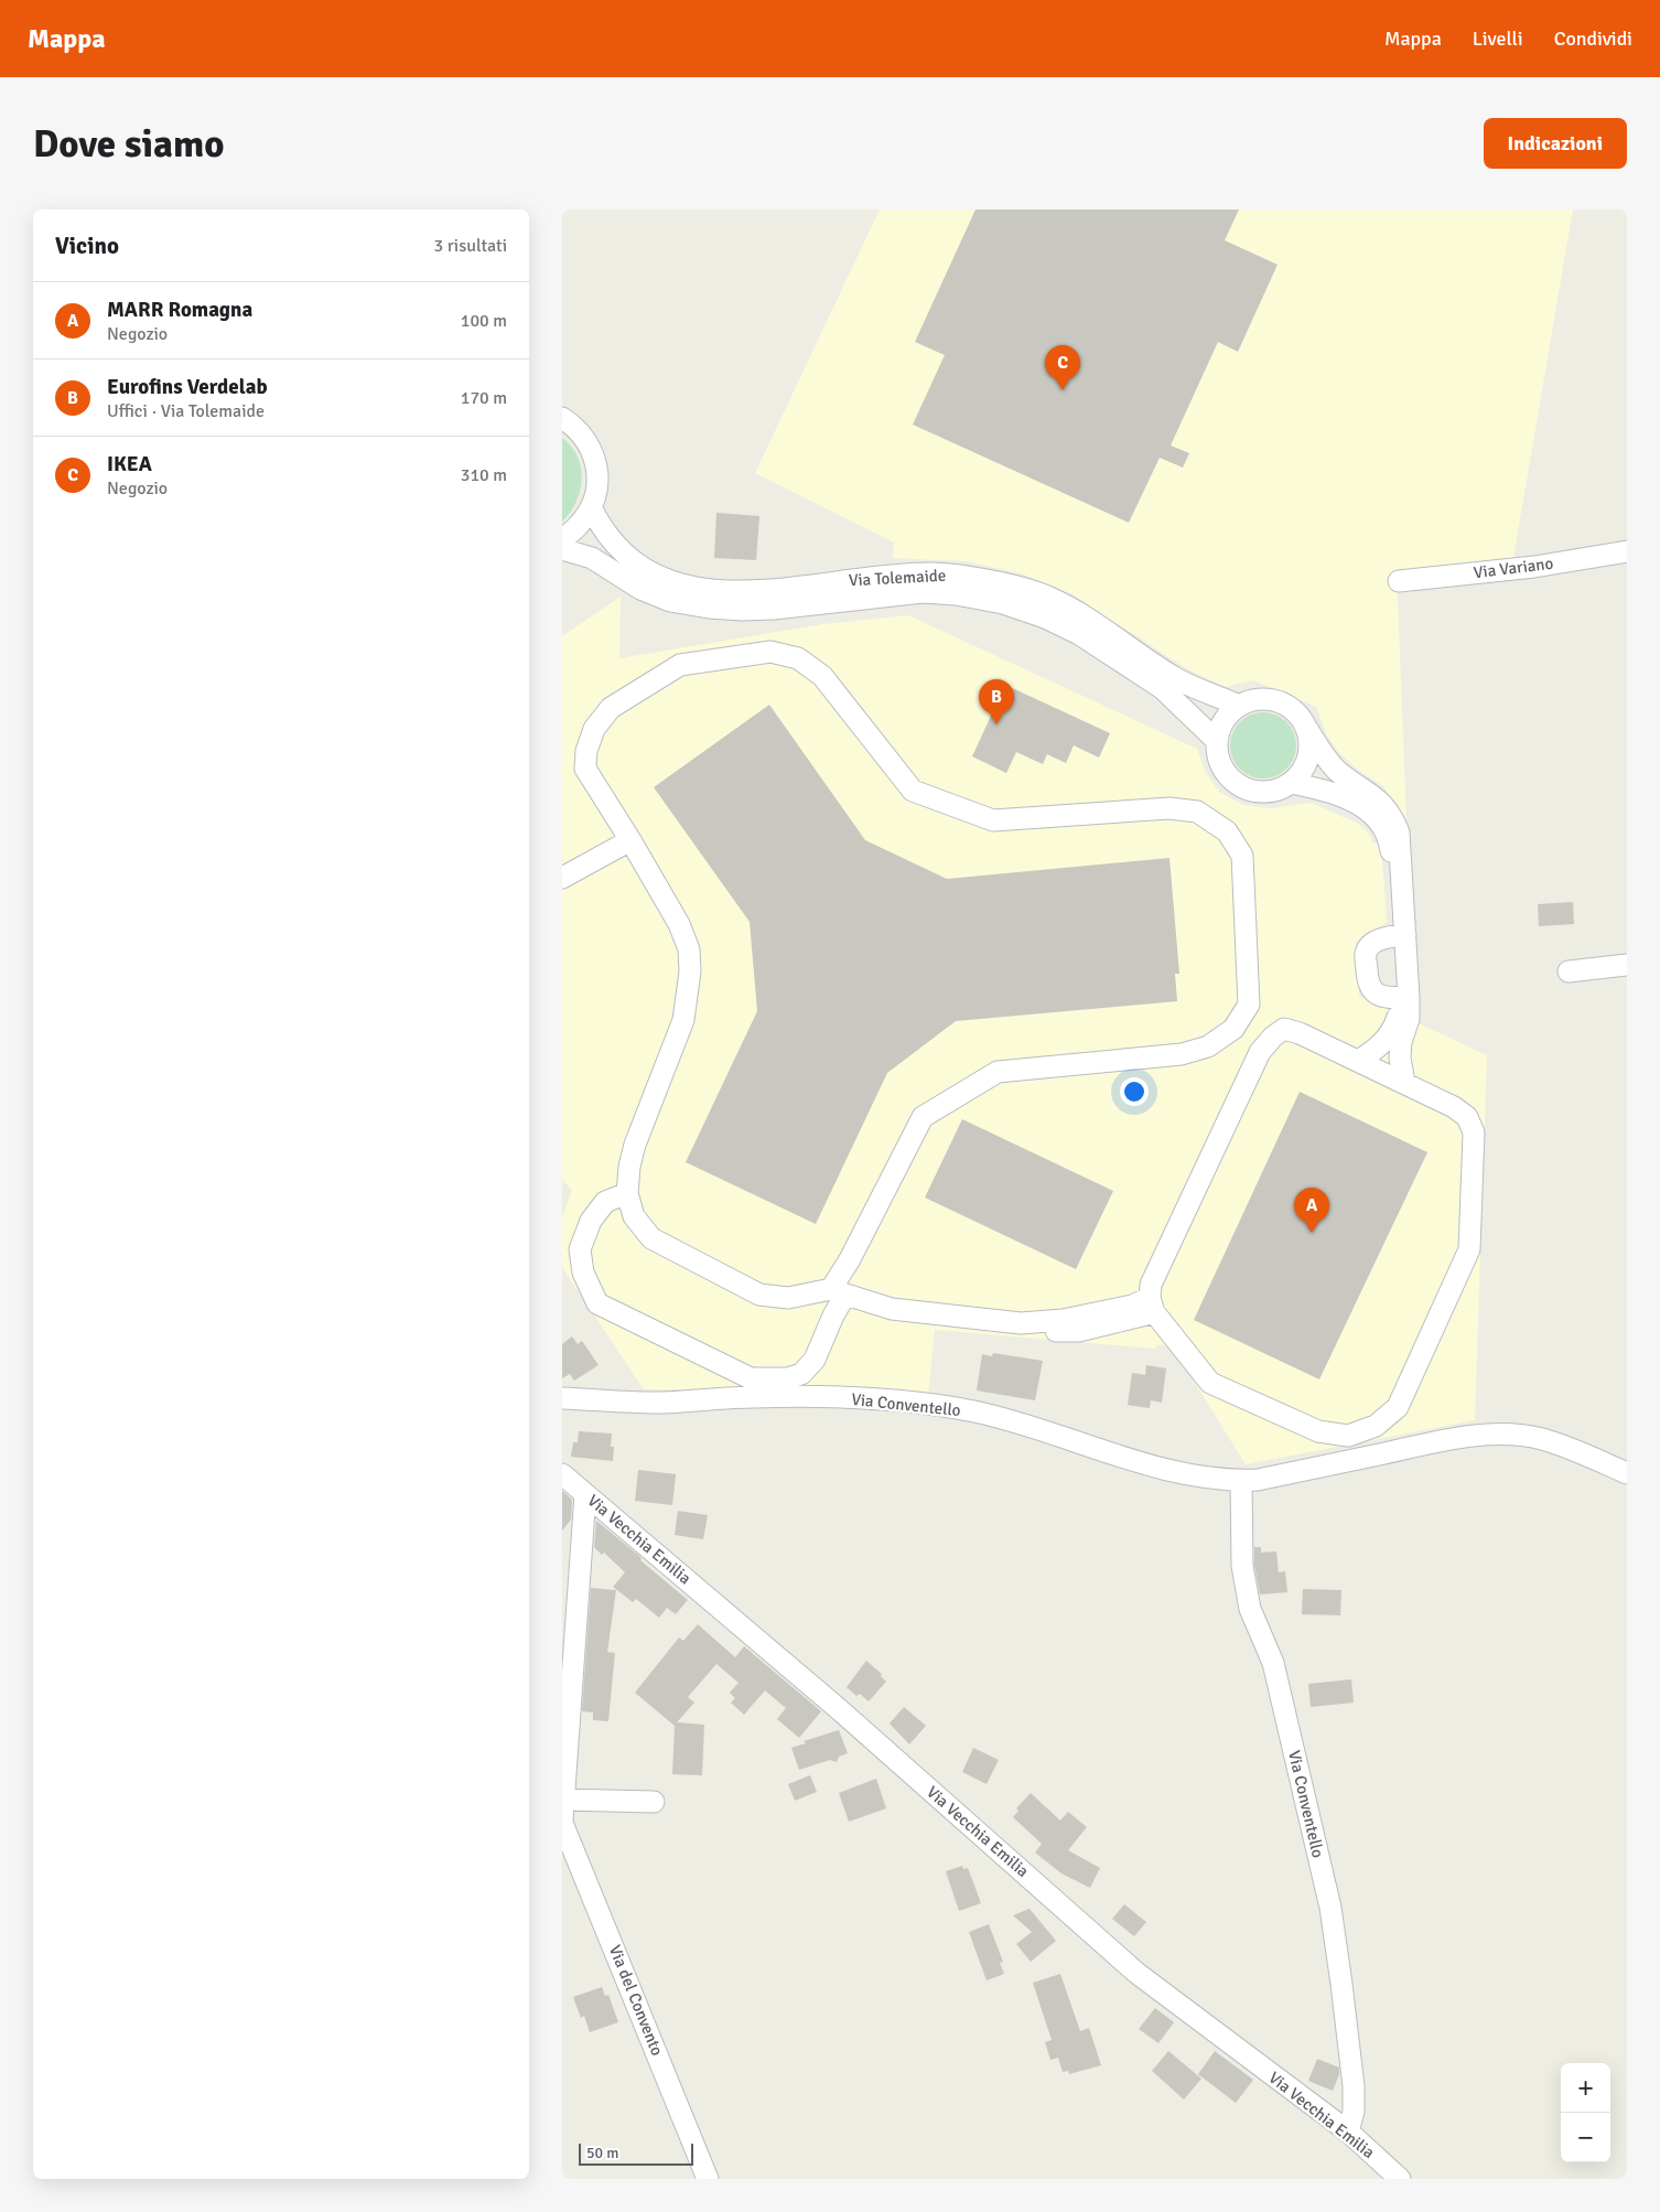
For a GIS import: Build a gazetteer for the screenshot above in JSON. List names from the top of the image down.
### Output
{
  "streets": {
    "street": [
      "Via Variano",
      "Via Tolemaide",
      "Via Conventello",
      "Via Vecchia Emilia",
      "Via del Convento"
    ]
  },
  "crossings": [
    ["Via Conventello", "Via Vecchia Emilia"],
    ["Via Vecchia Emilia", "Via del Convento"]
  ],
  "scale_bar": "50 m",
  "page": {
    "header": "Mappa",
    "nav": ["Mappa", "Livelli", "Condividi"],
    "buttons": "Indicazioni",
    "title": "Dove siamo",
    "heading": ["Vicino", "3 risultati"],
    "list": [
      {
        "mark": "A",
        "name": "MARR Romagna",
        "note": "Negozio",
        "value": "100 m"
      },
      {
        "mark": "B",
        "name": "Eurofins Verdelab",
        "note": "Uffici · Via Tolemaide",
        "value": "170 m"
      },
      {
        "mark": "C",
        "name": "IKEA",
        "note": "Negozio",
        "value": "310 m"
      }
    ],
    "pins": ["C", "B", "A"],
    "map_buttons": ["+", "−"],
    "scale": "50 m"
  }
}
